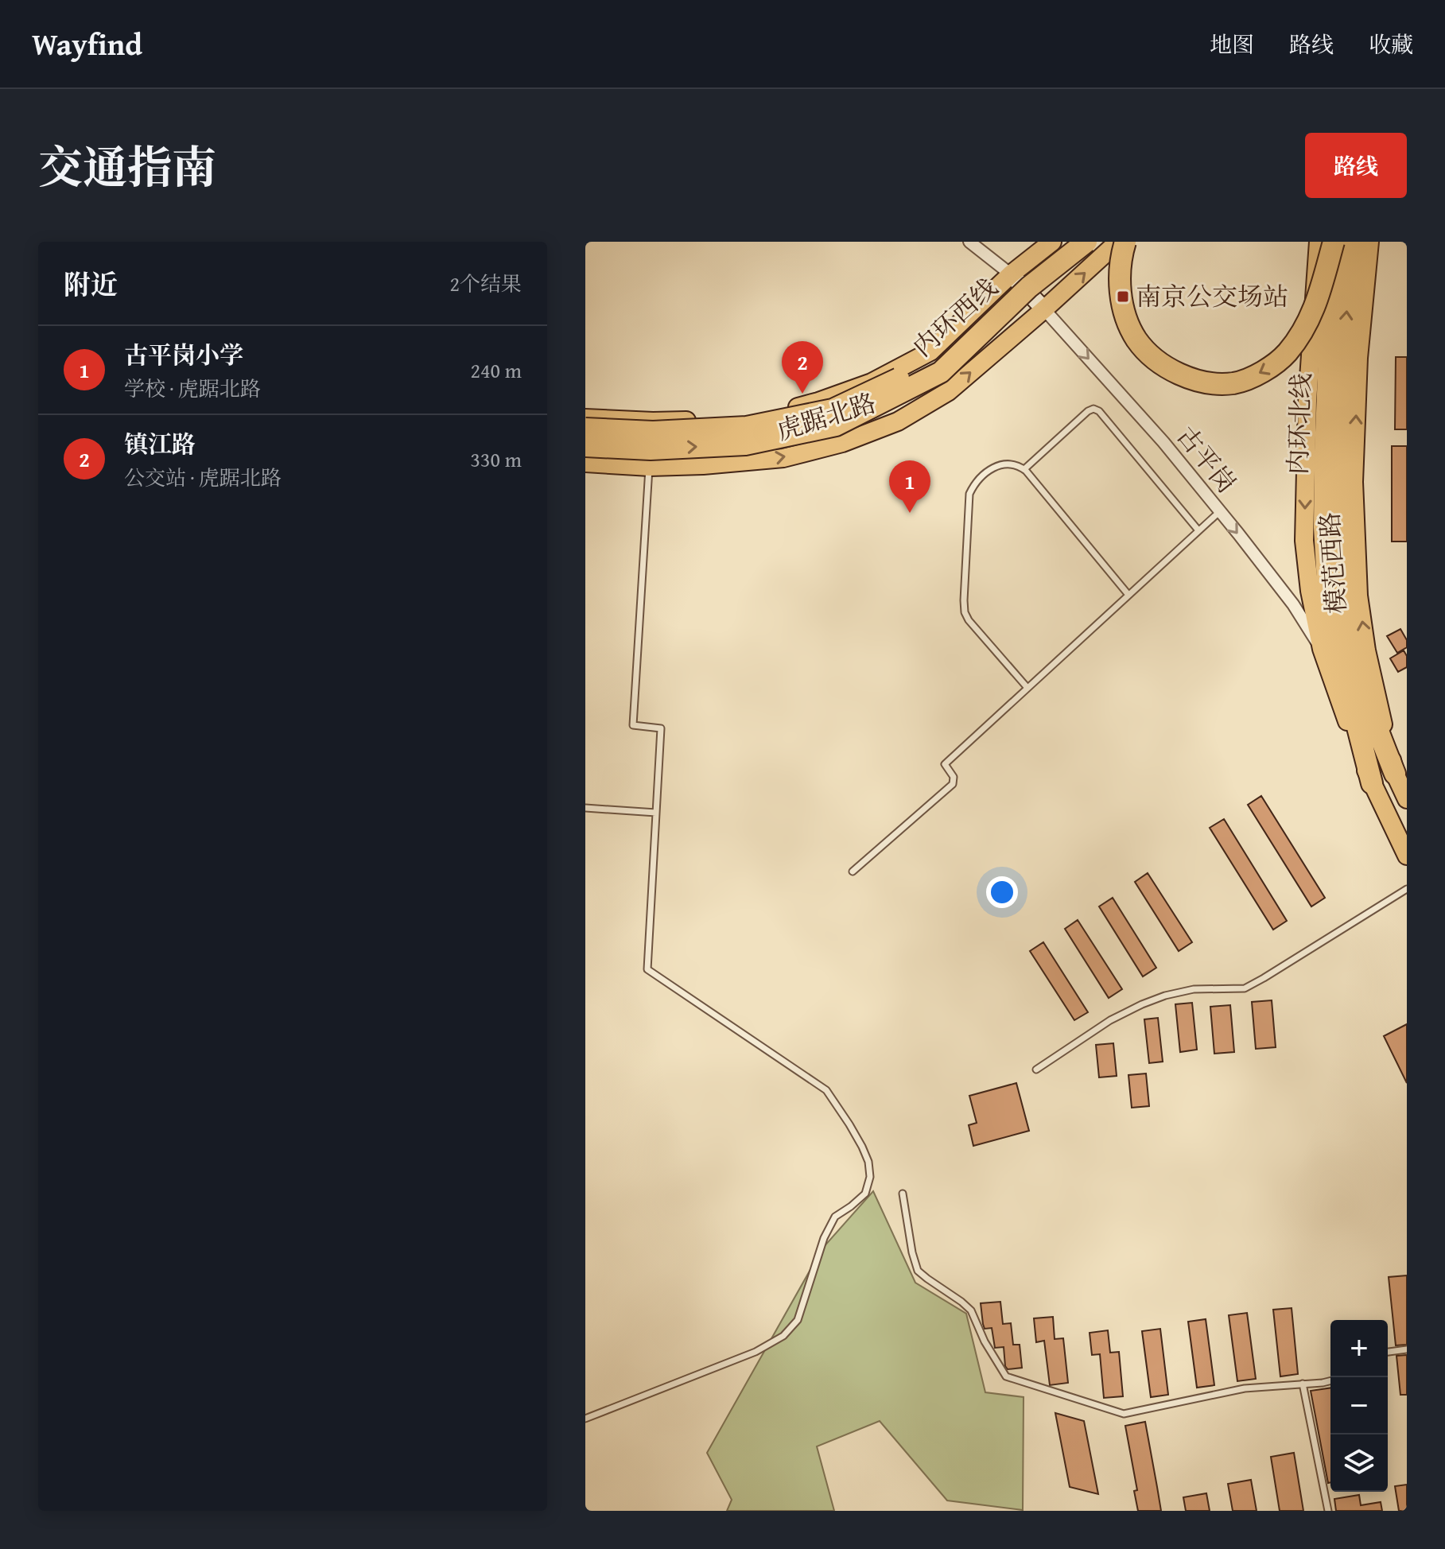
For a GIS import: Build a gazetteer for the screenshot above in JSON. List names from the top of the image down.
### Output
{
  "streets": {
    "highway": ["内环西线", "内环北线"],
    "main road": ["虎踞北路", "模范西路"],
    "street": ["古平岗"]
  },
  "crossings": [
    ["虎踞北路", "古平岗"],
    ["内环北线", "模范西路"]
  ],
  "one_way": ["古平岗"],
  "places": {
    "transit": ["南京公交场站"]
  },
  "page": {
    "header": "Wayfind",
    "nav": ["地图", "路线", "收藏"],
    "title": "交通指南",
    "buttons": "路线",
    "heading": ["附近", "2个结果"],
    "list": [
      {
        "mark": "1",
        "name": "古平岗小学",
        "note": "学校 · 虎踞北路",
        "value": "240 m"
      },
      {
        "mark": "2",
        "name": "镇江路",
        "note": "公交站 · 虎踞北路",
        "value": "330 m"
      }
    ],
    "pins": ["2", "1"],
    "map_buttons": ["+", "−"]
  }
}
